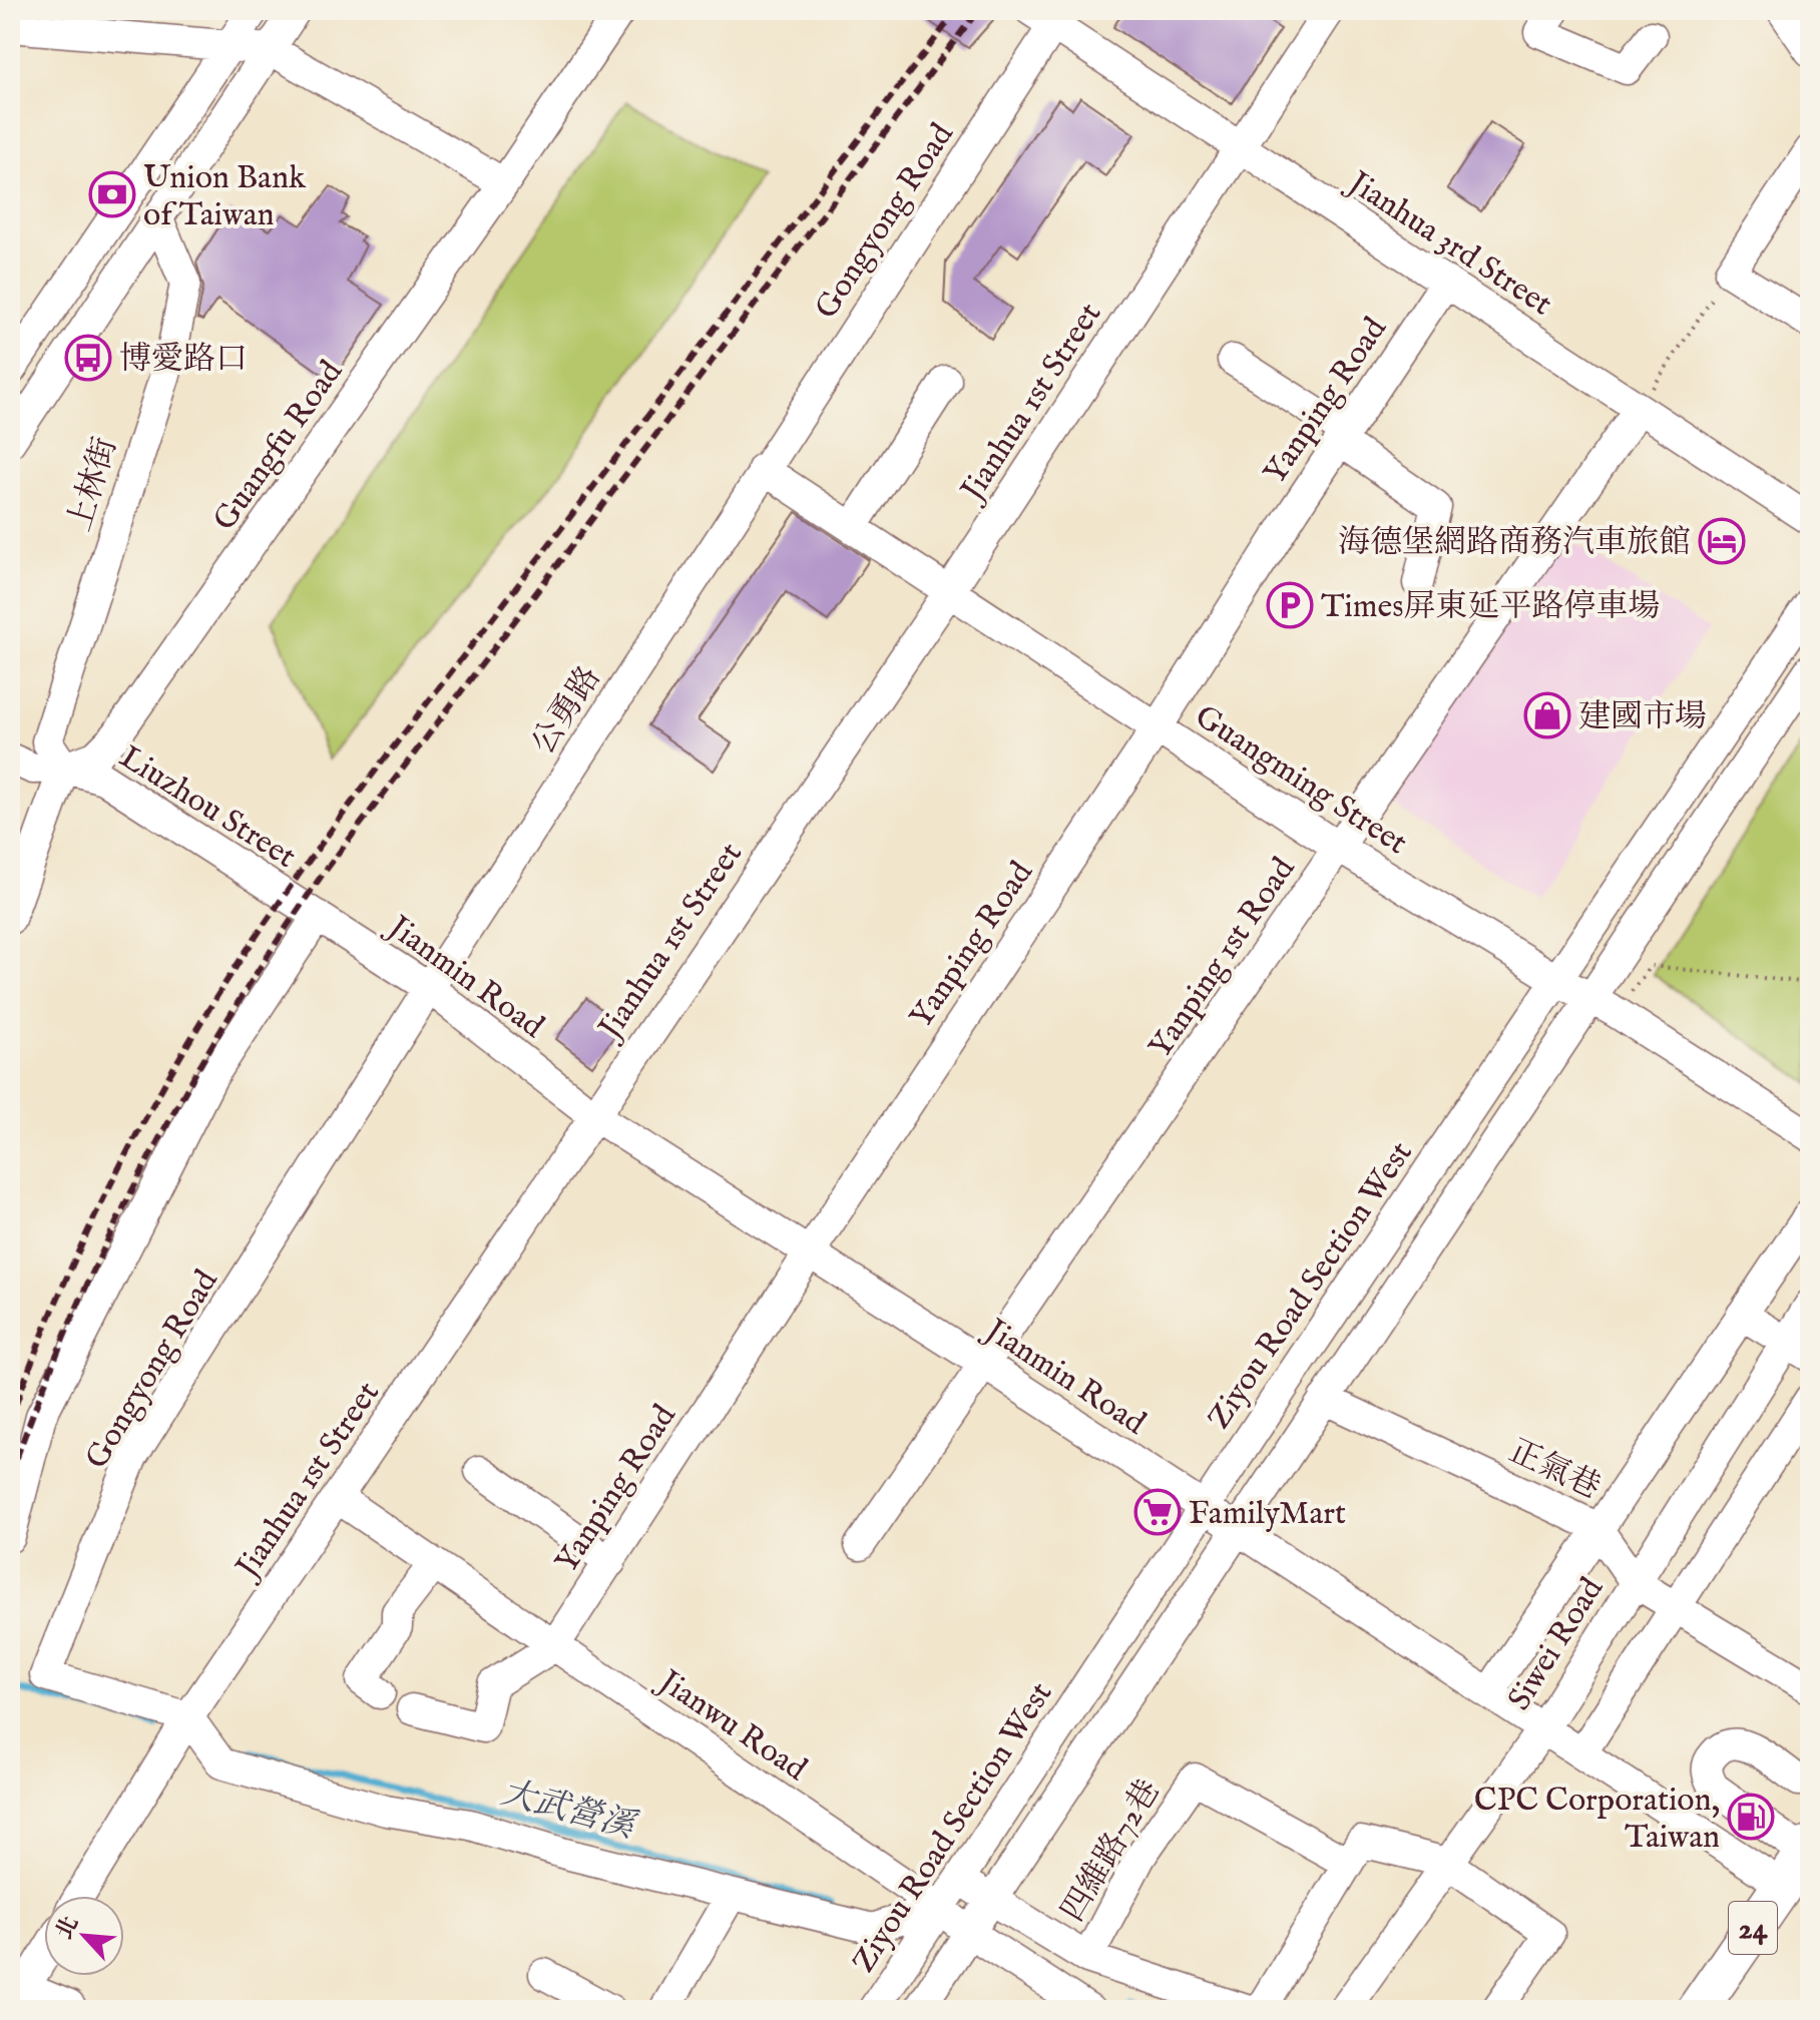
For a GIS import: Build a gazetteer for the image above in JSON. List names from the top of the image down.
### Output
{
  "streets": {
    "main road": ["24"],
    "street": [
      "Gongyong Road",
      "Jianhua 3rd Street",
      "Yanping Road",
      "Jianhua 1st Street",
      "Guangfu Road",
      "上林街",
      "公勇路",
      "Guangming Street",
      "Liuzhou Street",
      "Yanping 1st Road",
      "Jianmin Road",
      "Ziyou Road Section West",
      "正氣巷",
      "Siwei Road",
      "Jianwu Road",
      "四維路72巷"
    ]
  },
  "crossings": [
    ["Gongyong Road", "Jianhua 3rd Street"],
    ["Gongyong Road", "Jianhua 1st Street"],
    ["Gongyong Road", "公勇路"],
    ["Gongyong Road", "Guangming Street"],
    ["Gongyong Road", "Jianmin Road"],
    ["Jianhua 3rd Street", "Yanping Road"],
    ["Jianhua 3rd Street", "Jianhua 1st Street"],
    ["Jianhua 3rd Street", "Yanping 1st Road"],
    ["Yanping Road", "Guangming Street"],
    ["Yanping Road", "Jianmin Road"],
    ["Yanping Road", "Jianwu Road"],
    ["Jianhua 1st Street", "Guangming Street"],
    ["Jianhua 1st Street", "Jianmin Road"],
    ["Jianhua 1st Street", "Jianwu Road"],
    ["Guangfu Road", "上林街"],
    ["Guangfu Road", "Liuzhou Street"],
    ["上林街", "Liuzhou Street"],
    ["公勇路", "Guangming Street"],
    ["公勇路", "Jianmin Road"],
    ["Guangming Street", "Yanping 1st Road"],
    ["Guangming Street", "Ziyou Road Section West"],
    ["Liuzhou Street", "Jianmin Road"],
    ["Yanping 1st Road", "Jianmin Road"],
    ["Jianmin Road", "Ziyou Road Section West"],
    ["Jianmin Road", "Siwei Road"],
    ["Jianmin Road", "24"],
    ["Ziyou Road Section West", "Jianwu Road"],
    ["正氣巷", "Siwei Road"]
  ],
  "water": ["大武營溪"],
  "places": {
    "bank": ["Union Bank of Taiwan"],
    "bus stop": ["博愛路口"],
    "hotel": ["海德堡網路商務汽車旅館"],
    "parking": ["Times屏東延平路停車場"],
    "shop": ["建國市場"],
    "supermarket": ["FamilyMart"],
    "fuel station": ["CPC Corporation, Taiwan"]
  },
  "north": "top left"
}
